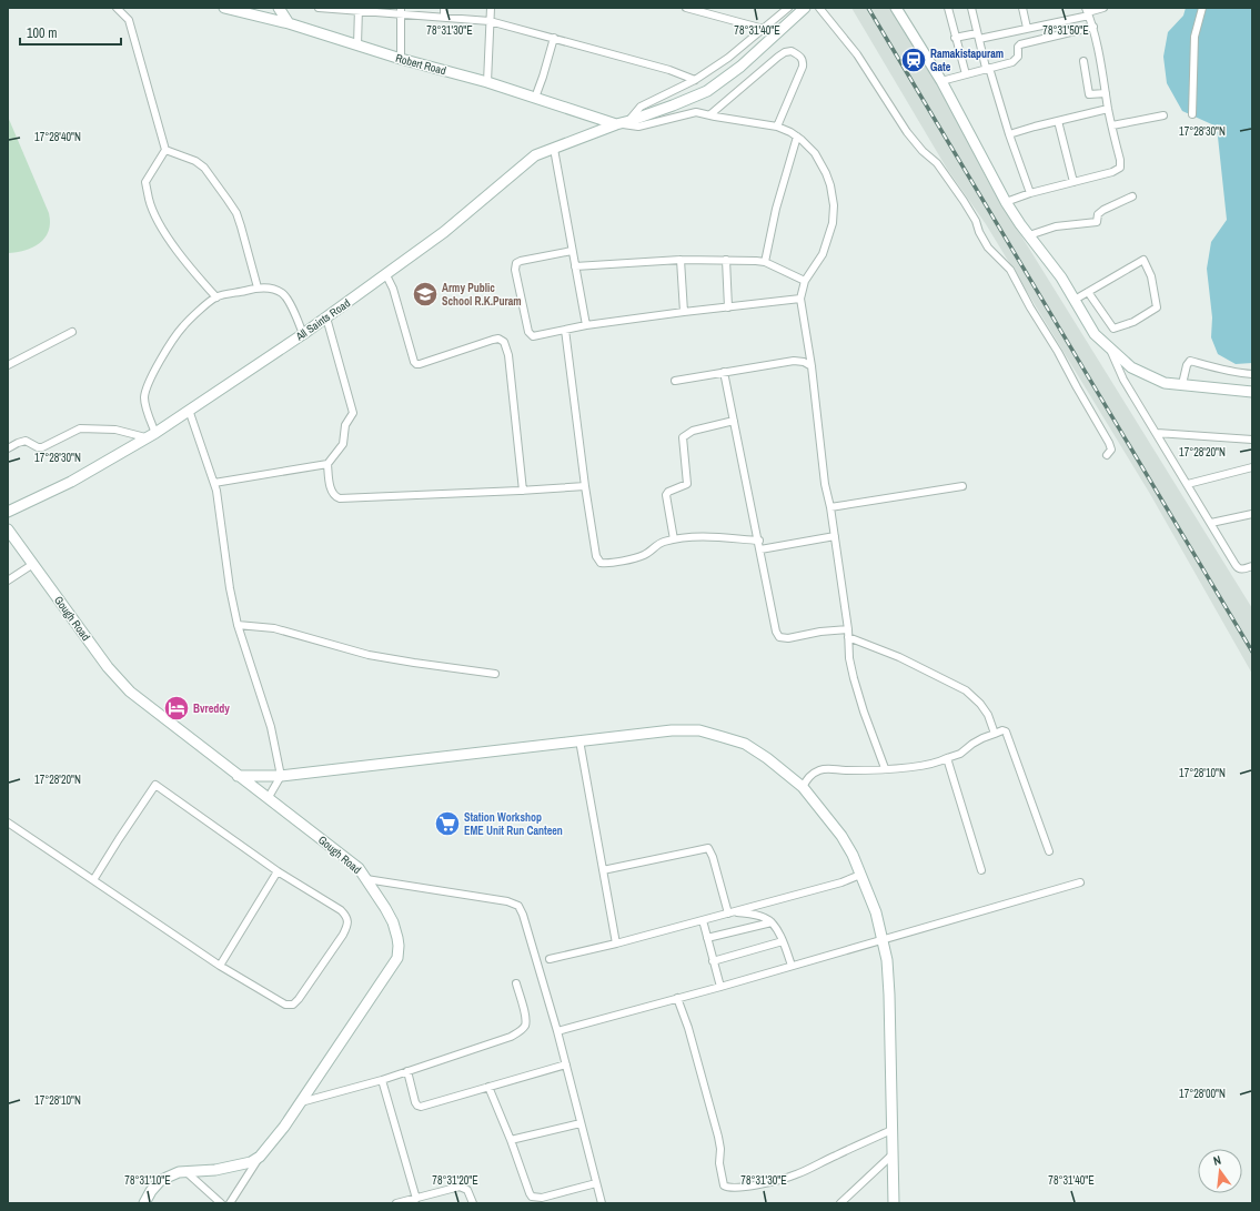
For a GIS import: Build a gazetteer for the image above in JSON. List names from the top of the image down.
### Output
{
  "streets": {
    "street": ["Robert Road", "All Saints Road", "Gough Road"]
  },
  "crossings": [
    ["Robert Road", "All Saints Road"]
  ],
  "places": {
    "station": ["Ramakistapuram Gate"],
    "school or university": ["Army Public School R.K.Puram"],
    "hotel": ["Bvreddy"],
    "supermarket": ["Station Workshop EME Unit Run Canteen"]
  },
  "scale_bar": "100 m",
  "north": "top",
  "coordinates": [
    "78°31'30\"E",
    "78°31'40\"E",
    "78°31'50\"E",
    "17°28'30\"N",
    "17°28'40\"N",
    "17°28'20\"N",
    "17°28'10\"N",
    "17°28'00\"N",
    "78°31'10\"E",
    "78°31'20\"E"
  ]
}
